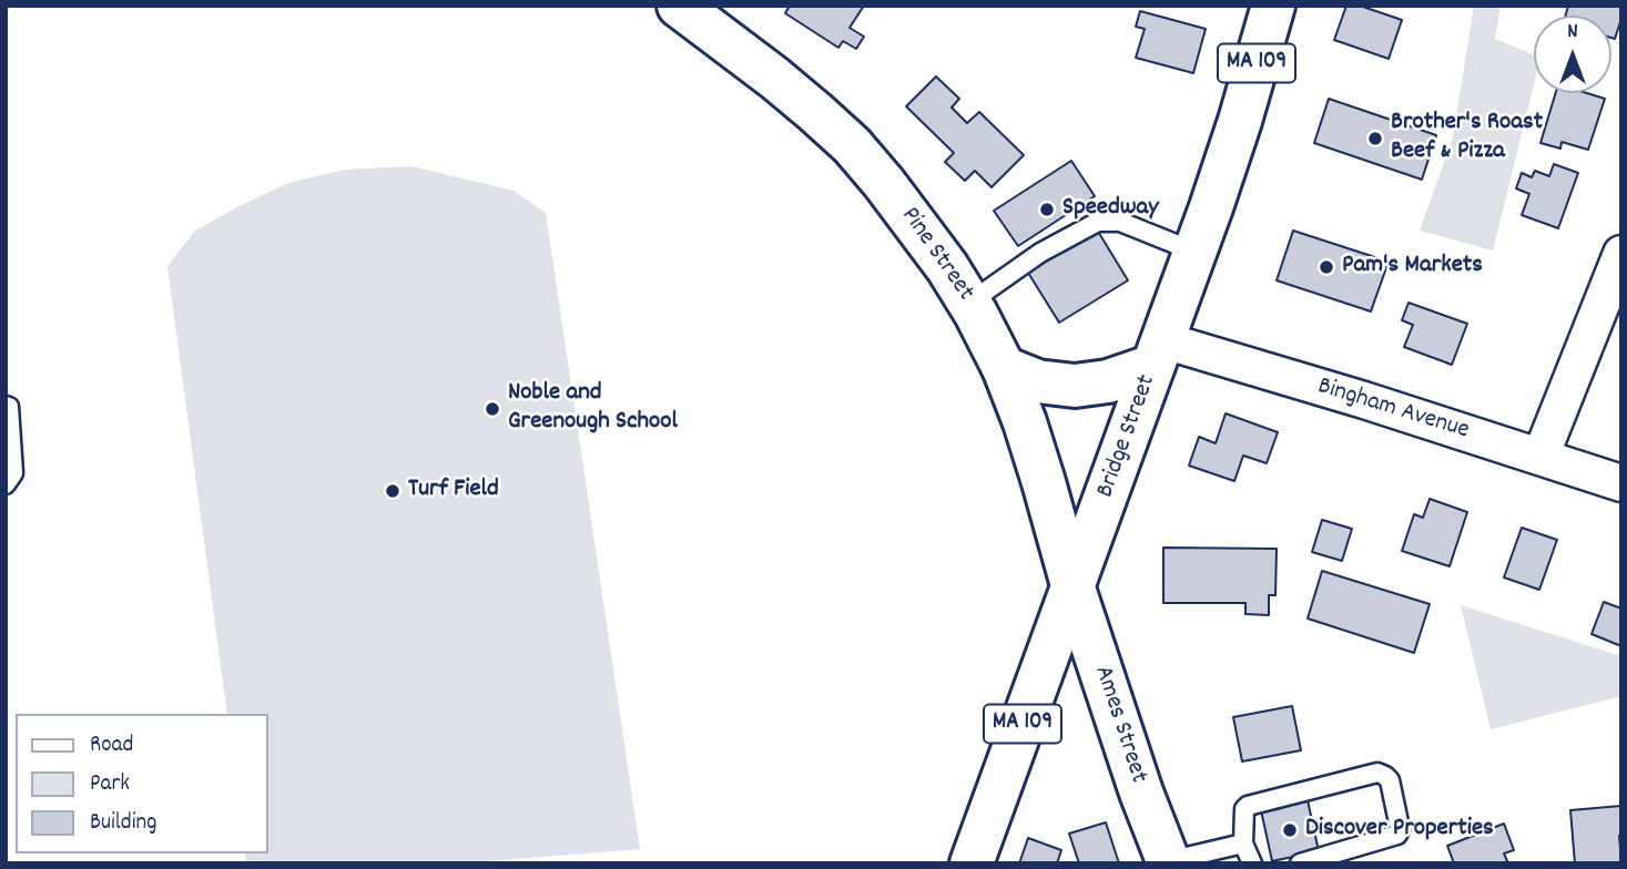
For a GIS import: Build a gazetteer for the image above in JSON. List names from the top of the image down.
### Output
{
  "streets": {
    "main road": [
      "MA 109",
      "Pine Street",
      "Bridge Street",
      "Ames Street"
    ],
    "street": ["Bingham Avenue"]
  },
  "crossings": [
    ["Pine Street", "Bingham Avenue"],
    ["Pine Street", "Bridge Street"],
    ["Pine Street", "Ames Street"],
    ["Bingham Avenue", "Bridge Street"],
    ["Bridge Street", "Ames Street"]
  ],
  "places": [
    "Brother's Roast Beef & Pizza",
    "Speedway",
    "Pam's Markets",
    "Noble and Greenough School",
    "Turf Field",
    "Discover Properties"
  ],
  "legend": ["Road", "Park", "Building"],
  "north": "top"
}
